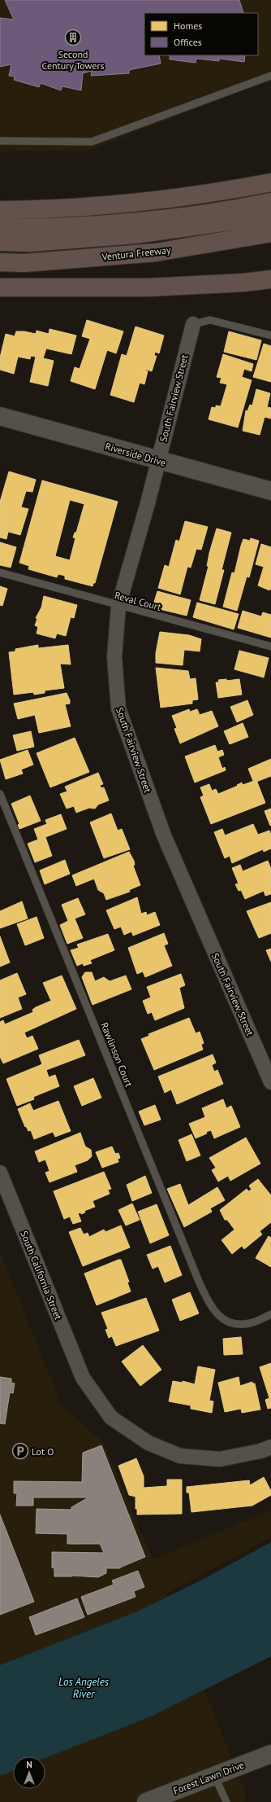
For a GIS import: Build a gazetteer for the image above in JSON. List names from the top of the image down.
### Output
{
  "streets": {
    "highway": ["Ventura Freeway"],
    "main road": ["Riverside Drive", "Forest Lawn Drive"],
    "street": ["South Fairview Street", "South California Street"],
    "lane": ["Reval Court", "Rawlinson Court"]
  },
  "crossings": [
    ["South Fairview Street", "Riverside Drive"],
    ["South Fairview Street", "Reval Court"]
  ],
  "water": ["Los Angeles River"],
  "places": {
    "building": ["Second Century Towers"],
    "parking": ["Lot O"]
  },
  "legend": ["Homes", "Offices"],
  "north": "top"
}
